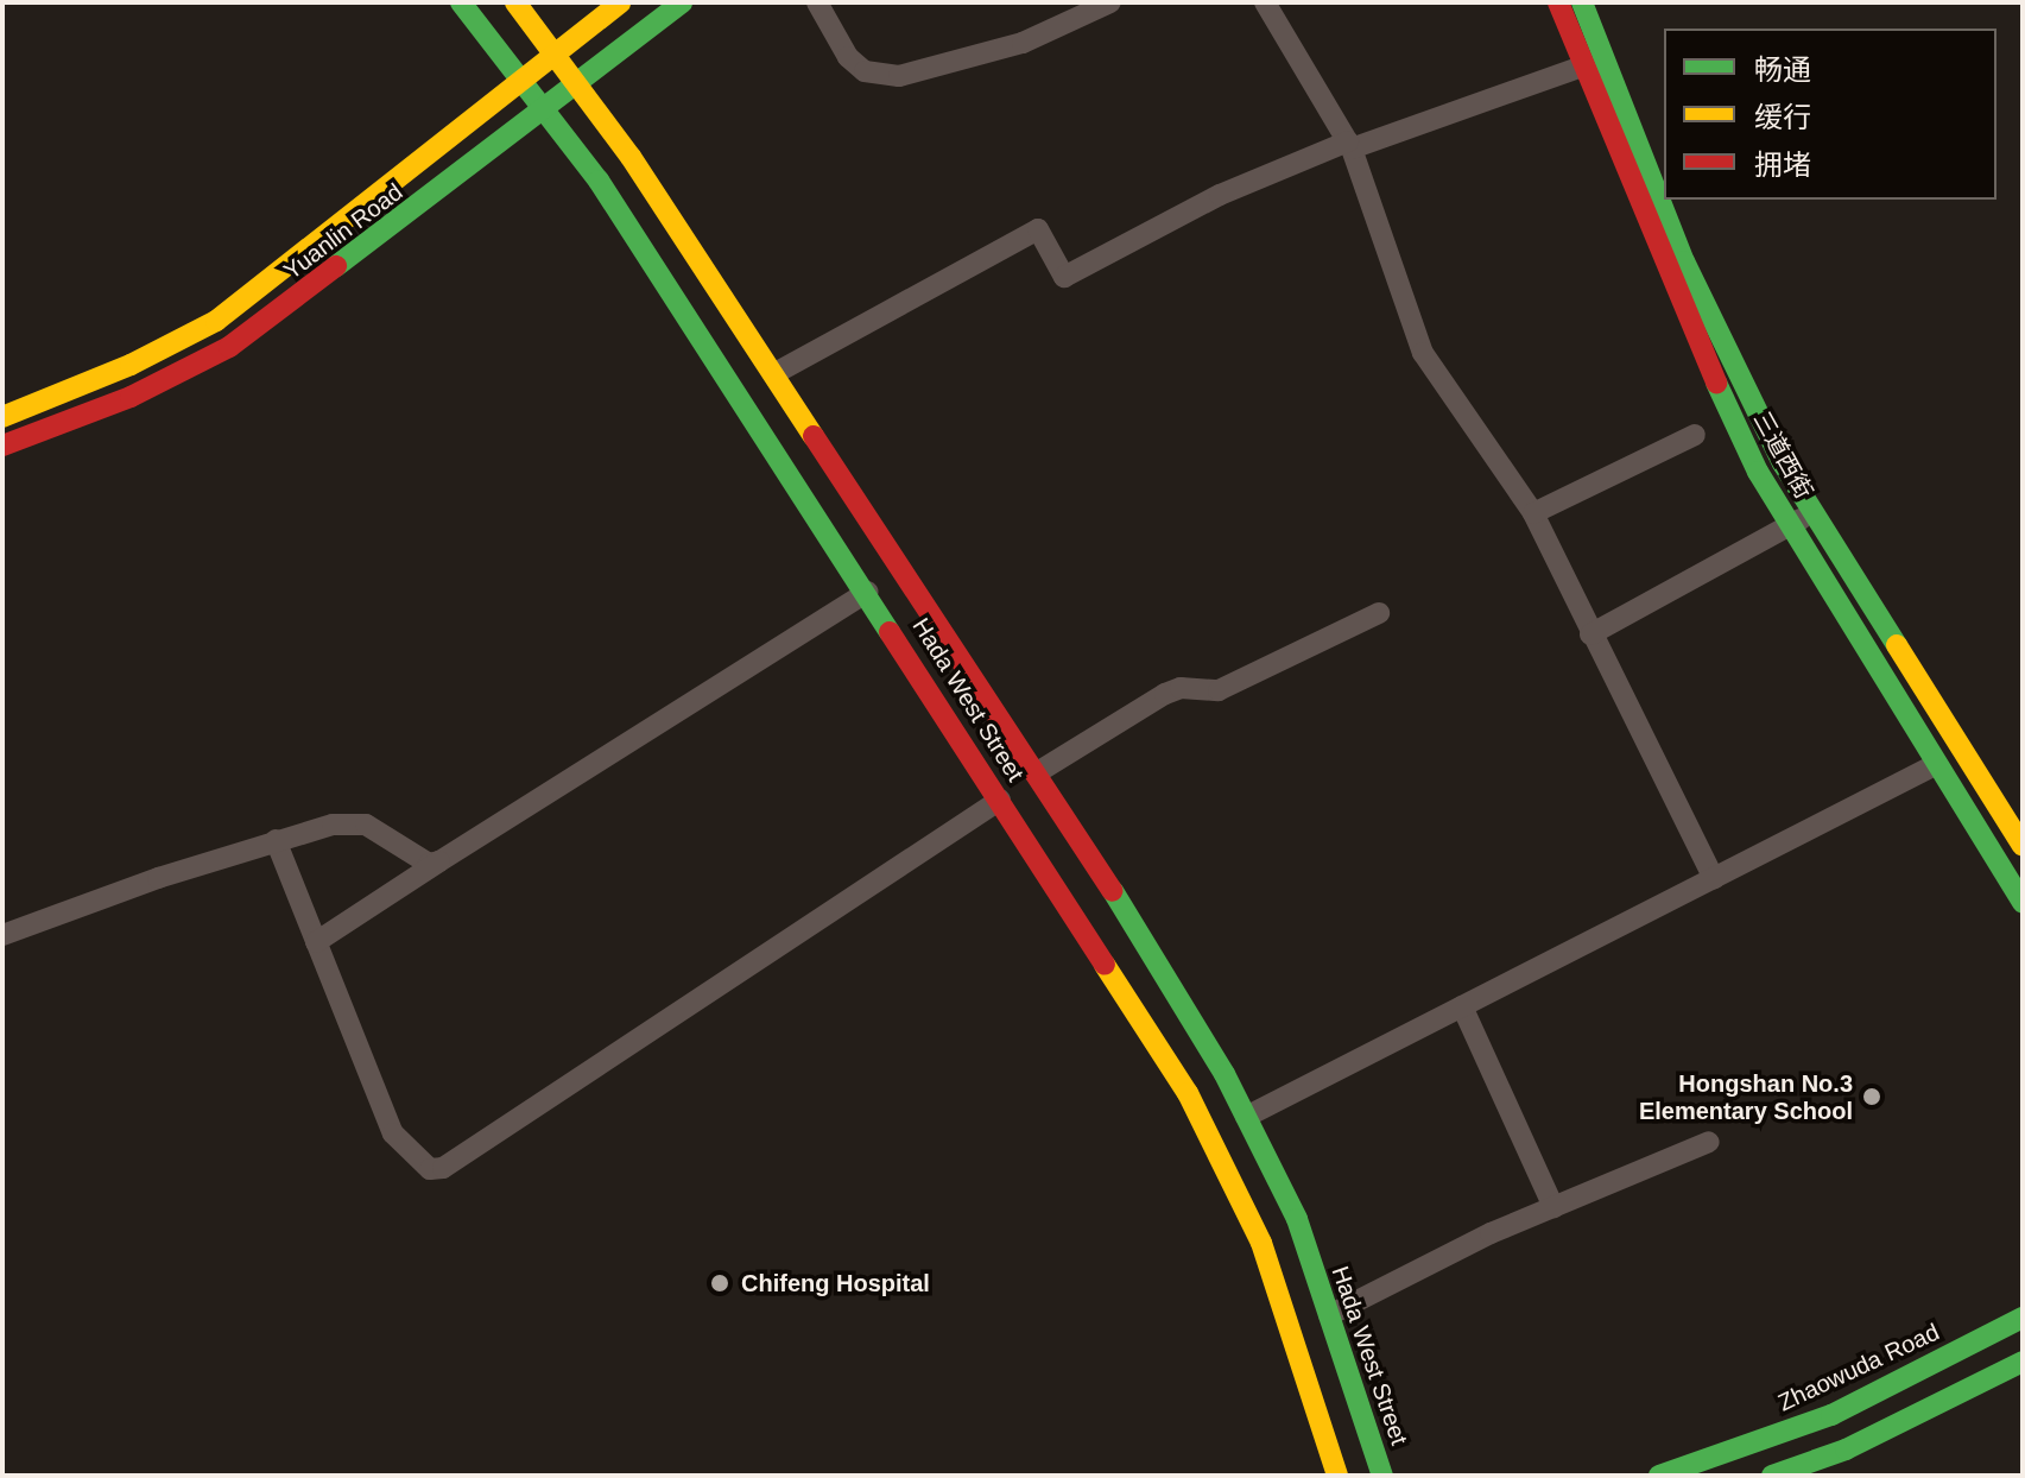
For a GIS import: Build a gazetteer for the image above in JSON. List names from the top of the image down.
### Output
{
  "streets": {
    "main road": [
      "Yuanlin Road",
      "三道西街",
      "Hada West Street",
      "Zhaowuda Road"
    ]
  },
  "crossings": [
    ["Yuanlin Road", "Hada West Street"]
  ],
  "places": ["Hongshan No.3 Elementary School", "Chifeng Hospital"],
  "legend": ["畅通", "缓行", "拥堵"]
}
